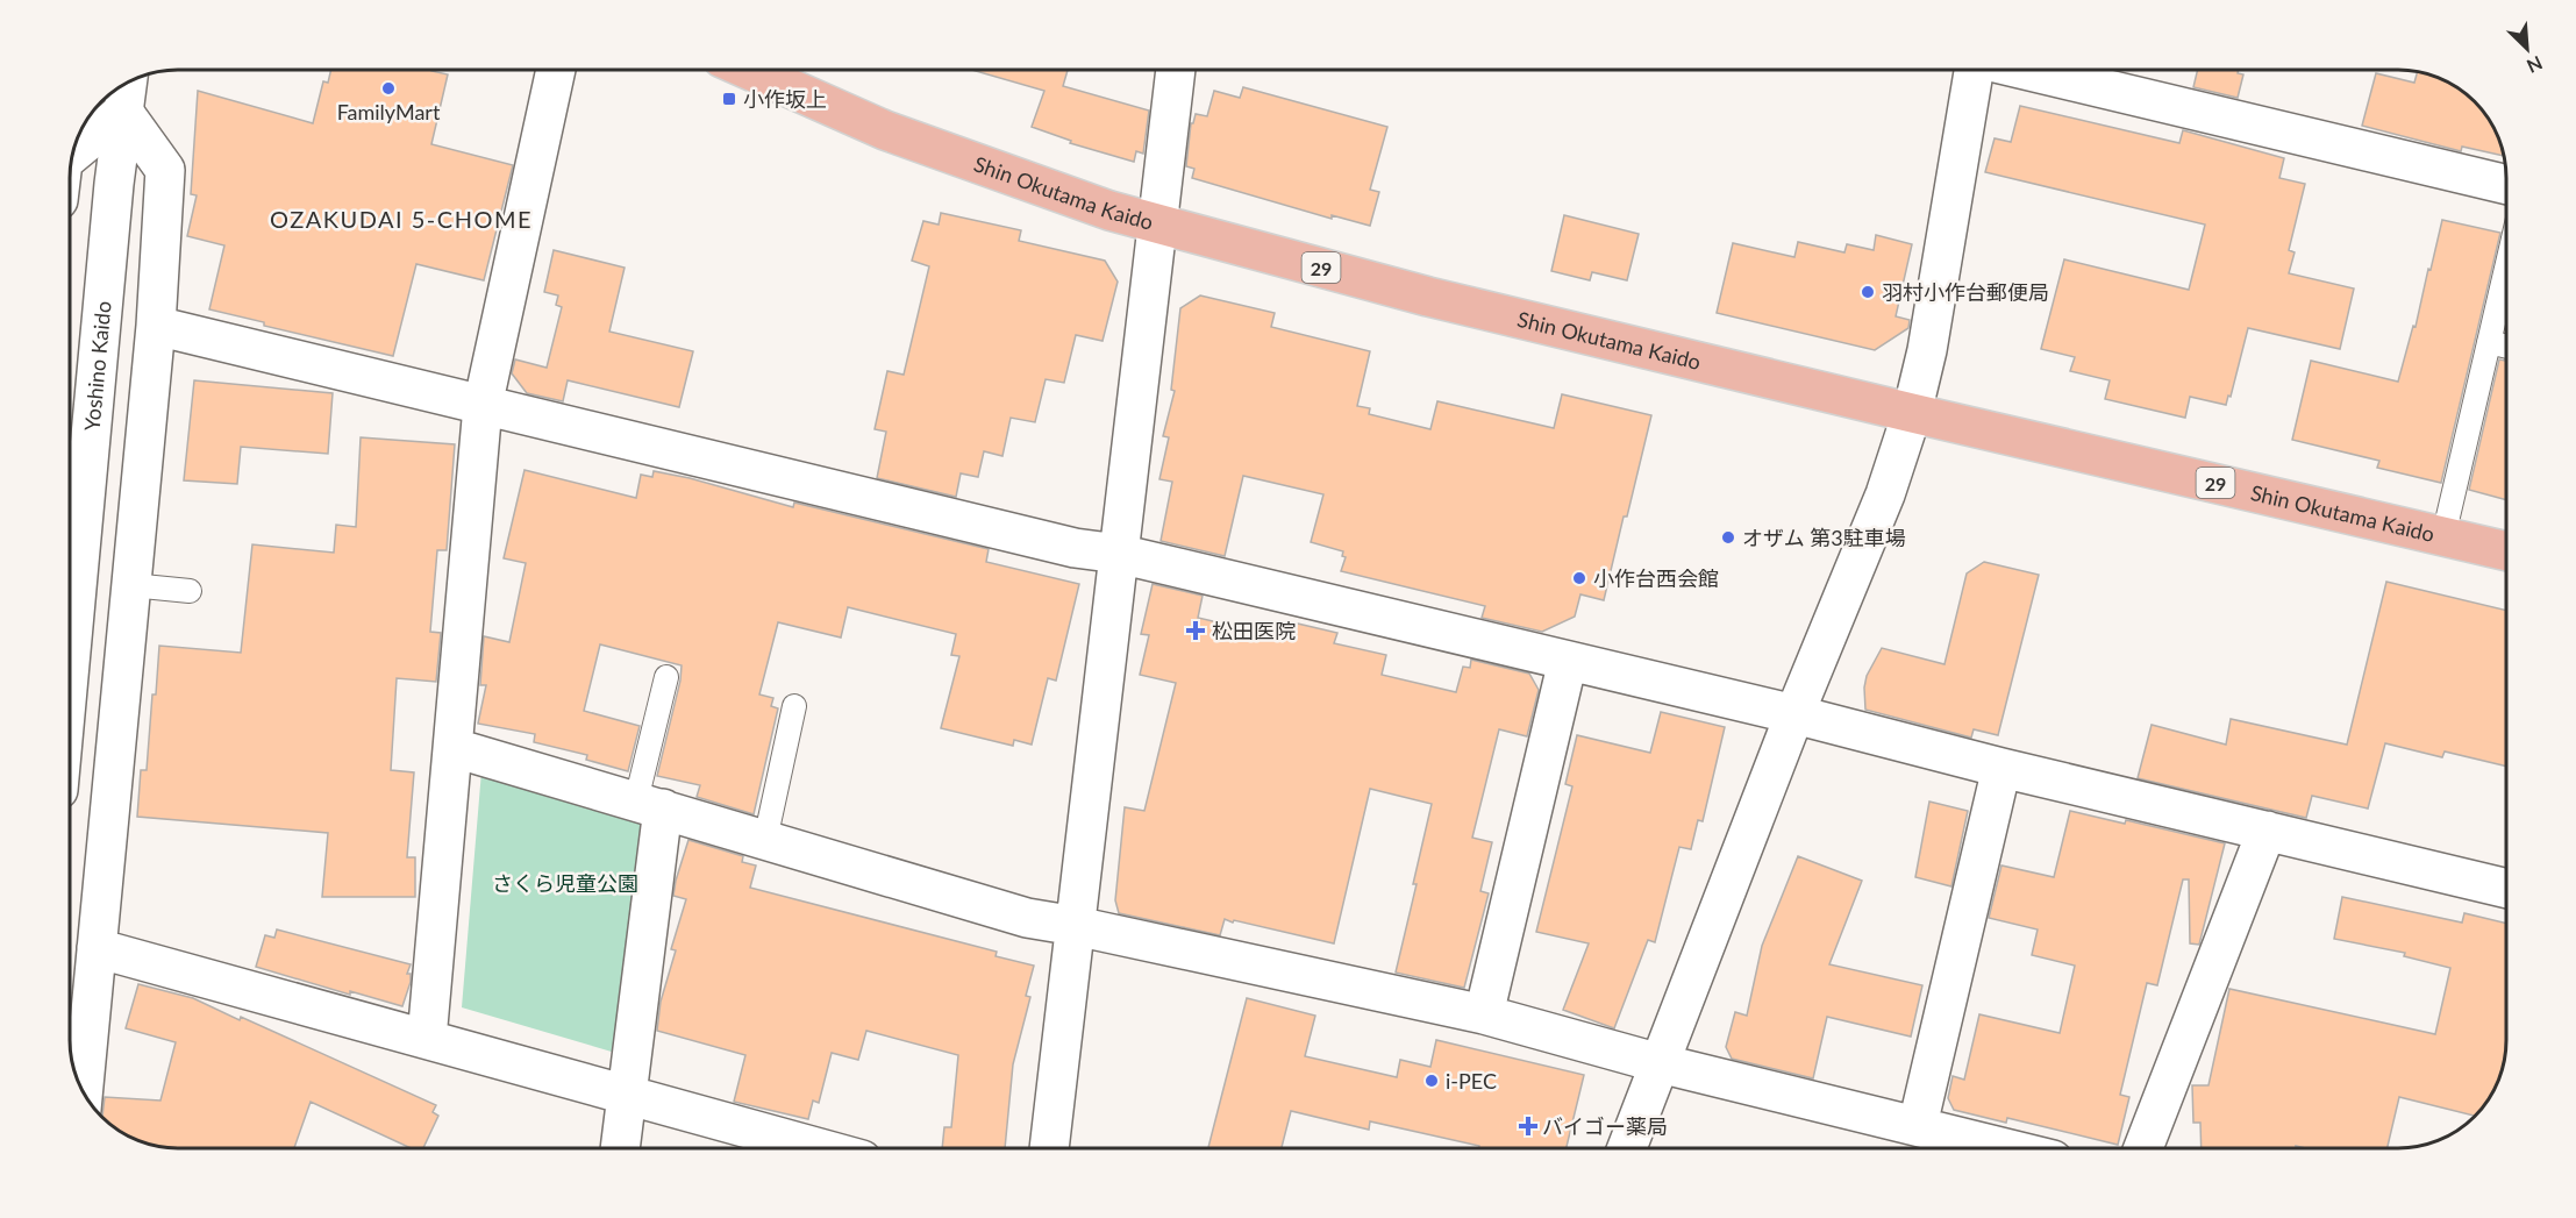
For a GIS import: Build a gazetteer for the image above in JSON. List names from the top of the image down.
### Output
{
  "streets": {
    "main road": ["Shin Okutama Kaido", "29"],
    "street": ["Yoshino Kaido"]
  },
  "districts": ["OZAKUDAI 5-CHOME"],
  "parks": ["さくら児童公園"],
  "places": {
    "other": [
      "FamilyMart",
      "羽村小作台郵便局",
      "オザム 第3駐車場",
      "小作台西会館",
      "i-PEC"
    ],
    "transit": ["小作坂上"],
    "health": ["松田医院", "バイゴー薬局"]
  },
  "north": "bottom right"
}
